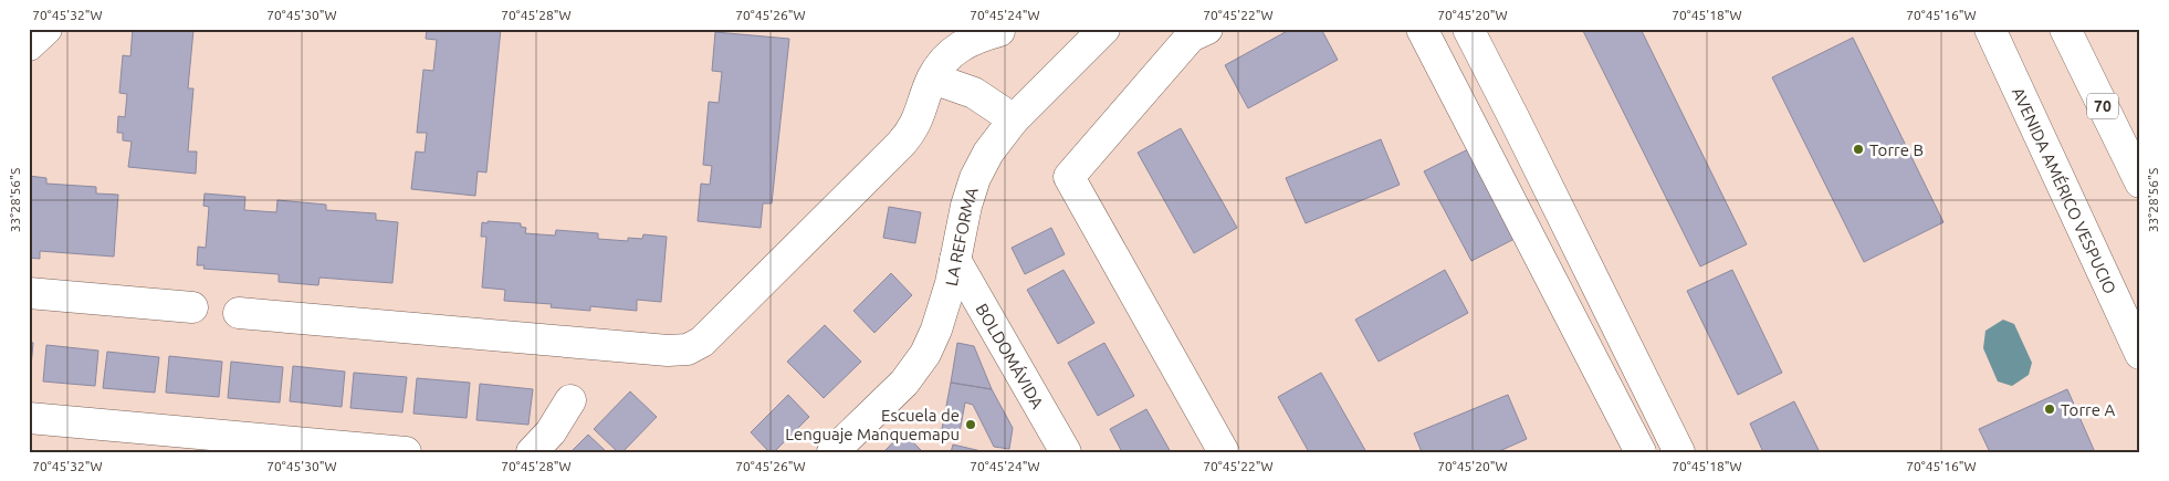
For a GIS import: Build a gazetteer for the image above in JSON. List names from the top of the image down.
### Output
{
  "streets": {
    "main road": [
      "70",
      "AVENIDA AMÉRICO VESPUCIO",
      "LA REFORMA",
      "BOLDOMÁVIDA"
    ]
  },
  "crossings": [
    ["LA REFORMA", "BOLDOMÁVIDA"]
  ],
  "places": ["Torre B", "Torre A", "Escuela de Lenguaje Manquemapu"],
  "coordinates": [
    "70°45'32\"W",
    "70°45'30\"W",
    "70°45'28\"W",
    "70°45'26\"W",
    "70°45'24\"W",
    "70°45'22\"W",
    "70°45'20\"W",
    "70°45'18\"W",
    "70°45'16\"W",
    "33°28'56\"S"
  ]
}
